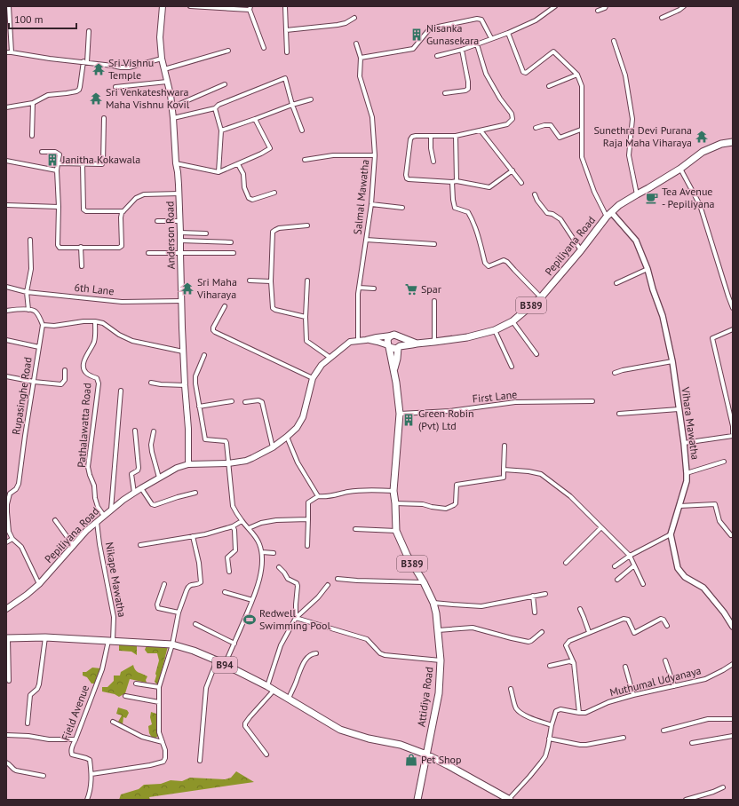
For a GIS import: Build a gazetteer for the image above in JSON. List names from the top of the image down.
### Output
{
  "streets": {
    "main road": [
      "Anderson Road",
      "Pepiliyana Road",
      "B389",
      "B94",
      "Attidiya Road"
    ],
    "street": [
      "Salmal Mawatha",
      "6th Lane",
      "Rupasinghe Road",
      "First Lane",
      "Vihara Mawatha",
      "Pathalawatta Road",
      "Nikape Mawatha",
      "Muthumal Udyanaya",
      "Field Avenue"
    ]
  },
  "crossings": [
    ["Salmal Mawatha", "Pepiliyana Road"],
    ["Anderson Road", "Pepiliyana Road"],
    ["Anderson Road", "6th Lane"],
    ["Pepiliyana Road", "B389"],
    ["Pepiliyana Road", "Rupasinghe Road"],
    ["Pepiliyana Road", "Vihara Mawatha"],
    ["Pepiliyana Road", "Pathalawatta Road"],
    ["Pepiliyana Road", "Nikape Mawatha"],
    ["B389", "Attidiya Road"],
    ["First Lane", "Attidiya Road"],
    ["Nikape Mawatha", "B94"],
    ["Nikape Mawatha", "Field Avenue"],
    ["B94", "Muthumal Udyanaya"],
    ["B94", "Attidiya Road"],
    ["B94", "Field Avenue"]
  ],
  "places": {
    "building": ["Nisanka Gunasekara", "Janitha Kokawala", "Green Robin (Pvt) Ltd"],
    "temple": [
      "Sri Vishnu Temple",
      "Sri Venkateshwara Maha Vishnu Kovil",
      "Sunethra Devi Purana Raja Maha Viharaya",
      "Sri Maha Viharaya"
    ],
    "cafe": ["Tea Avenue - Pepiliyana"],
    "supermarket": ["Spar"],
    "sports": ["Redwell Swimming Pool"],
    "shop": ["Pet Shop"]
  },
  "scale_bar": "100 m"
}
